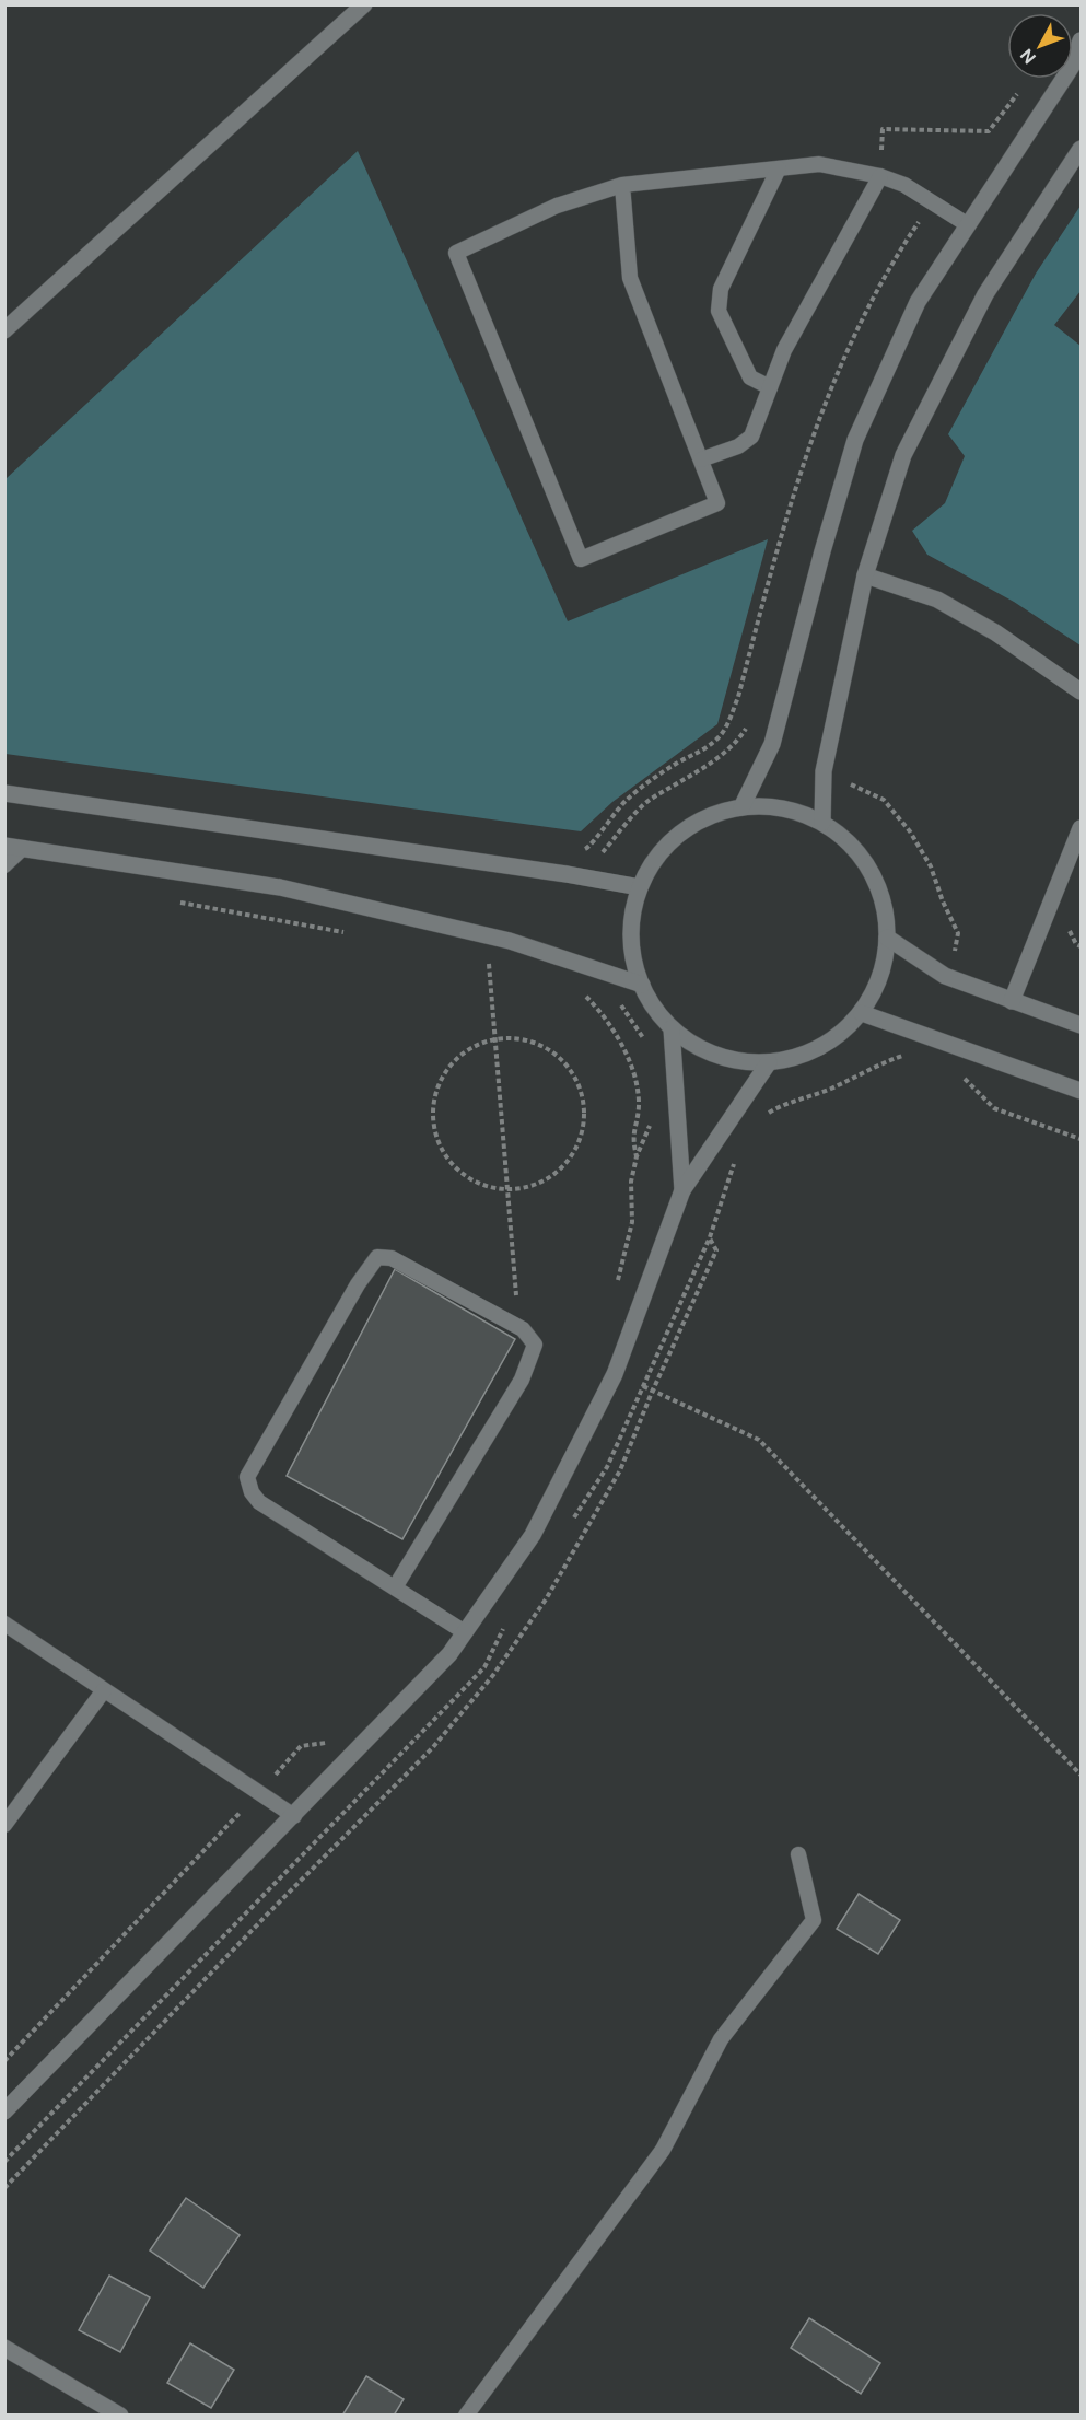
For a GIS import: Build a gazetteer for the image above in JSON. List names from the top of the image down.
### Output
{
  "north": "bottom left"
}
